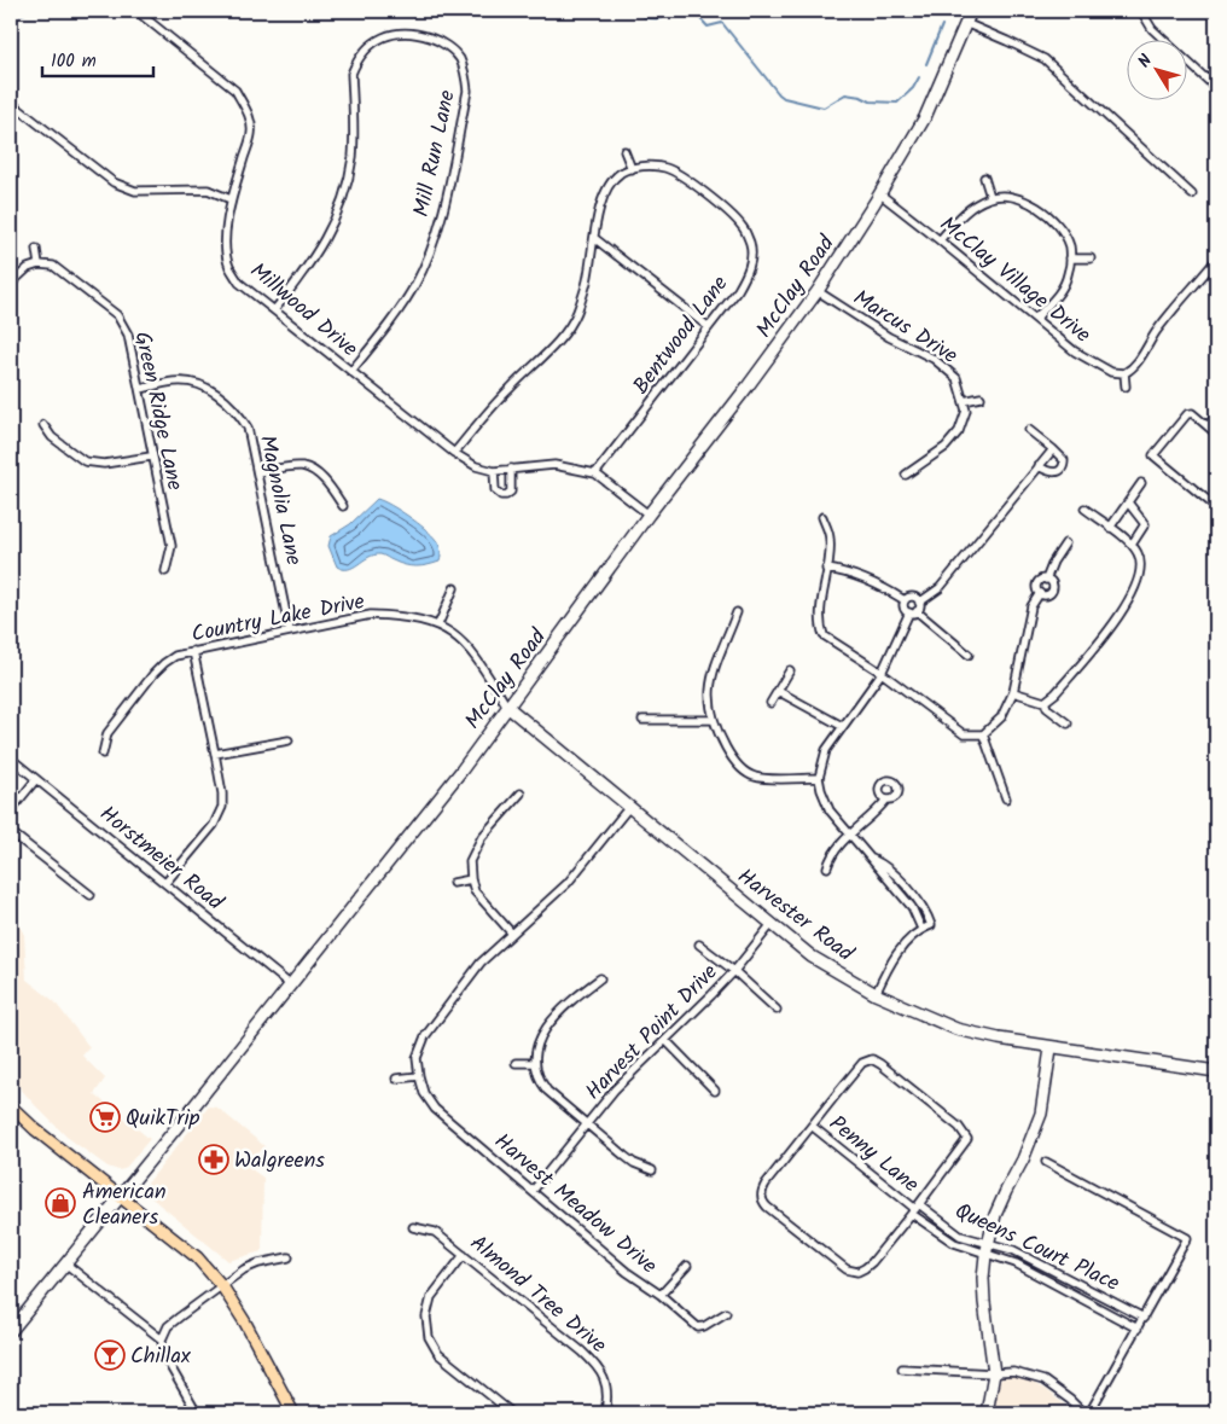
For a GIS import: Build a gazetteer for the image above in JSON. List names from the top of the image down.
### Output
{
  "streets": {
    "main road": ["McClay Road", "Harvester Road"],
    "street": [
      "Mill Run Lane",
      "McClay Village Drive",
      "Millwood Drive",
      "Marcus Drive",
      "Bentwood Lane",
      "Green Ridge Lane",
      "Magnolia Lane",
      "Country Lake Drive",
      "Horstmeier Road",
      "Harvest Point Drive",
      "Penny Lane",
      "Harvest Meadow Drive",
      "Queens Court Place",
      "Almond Tree Drive"
    ]
  },
  "crossings": [
    ["Mill Run Lane", "Millwood Drive"],
    ["McClay Village Drive", "McClay Road"],
    ["McClay Road", "Millwood Drive"],
    ["McClay Road", "Marcus Drive"],
    ["McClay Road", "Country Lake Drive"],
    ["McClay Road", "Horstmeier Road"],
    ["McClay Road", "Harvester Road"],
    ["Millwood Drive", "Bentwood Lane"],
    ["Green Ridge Lane", "Magnolia Lane"],
    ["Magnolia Lane", "Country Lake Drive"],
    ["Country Lake Drive", "Harvester Road"],
    ["Harvester Road", "Harvest Point Drive"],
    ["Harvester Road", "Harvest Meadow Drive"],
    ["Harvest Point Drive", "Harvest Meadow Drive"],
    ["Penny Lane", "Queens Court Place"]
  ],
  "places": {
    "supermarket": ["QuikTrip"],
    "pharmacy": ["Walgreens"],
    "shop": ["American Cleaners"],
    "bar": ["Chillax"]
  },
  "scale_bar": "100 m",
  "north": "top left"
}
